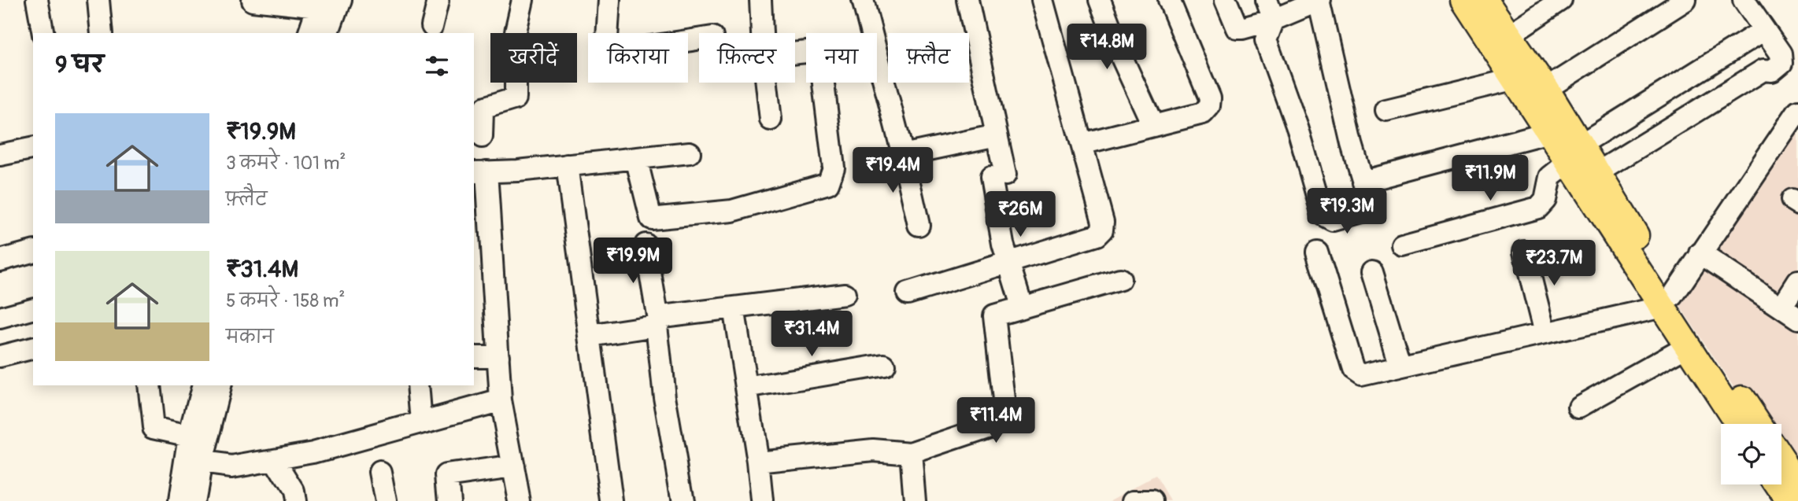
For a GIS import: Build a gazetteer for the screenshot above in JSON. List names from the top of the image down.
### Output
{
  "page": {
    "price": [
      "₹14.8M",
      "₹19.4M",
      "₹11.9M",
      "₹19.3M",
      "₹26M",
      "₹19.9M",
      "₹23.7M",
      "₹31.4M",
      "₹11.4M"
    ],
    "chip": [
      "खरीदें",
      "किराया",
      "फ़िल्टर",
      "नया",
      "फ़्लैट"
    ],
    "heading": "9 घर",
    "list": [
      {
        "name": "₹19.9M",
        "note": "3 कमरे · 101 m² · फ़्लैट"
      },
      {
        "name": "₹31.4M",
        "note": "5 कमरे · 158 m² · मकान"
      }
    ]
  }
}
